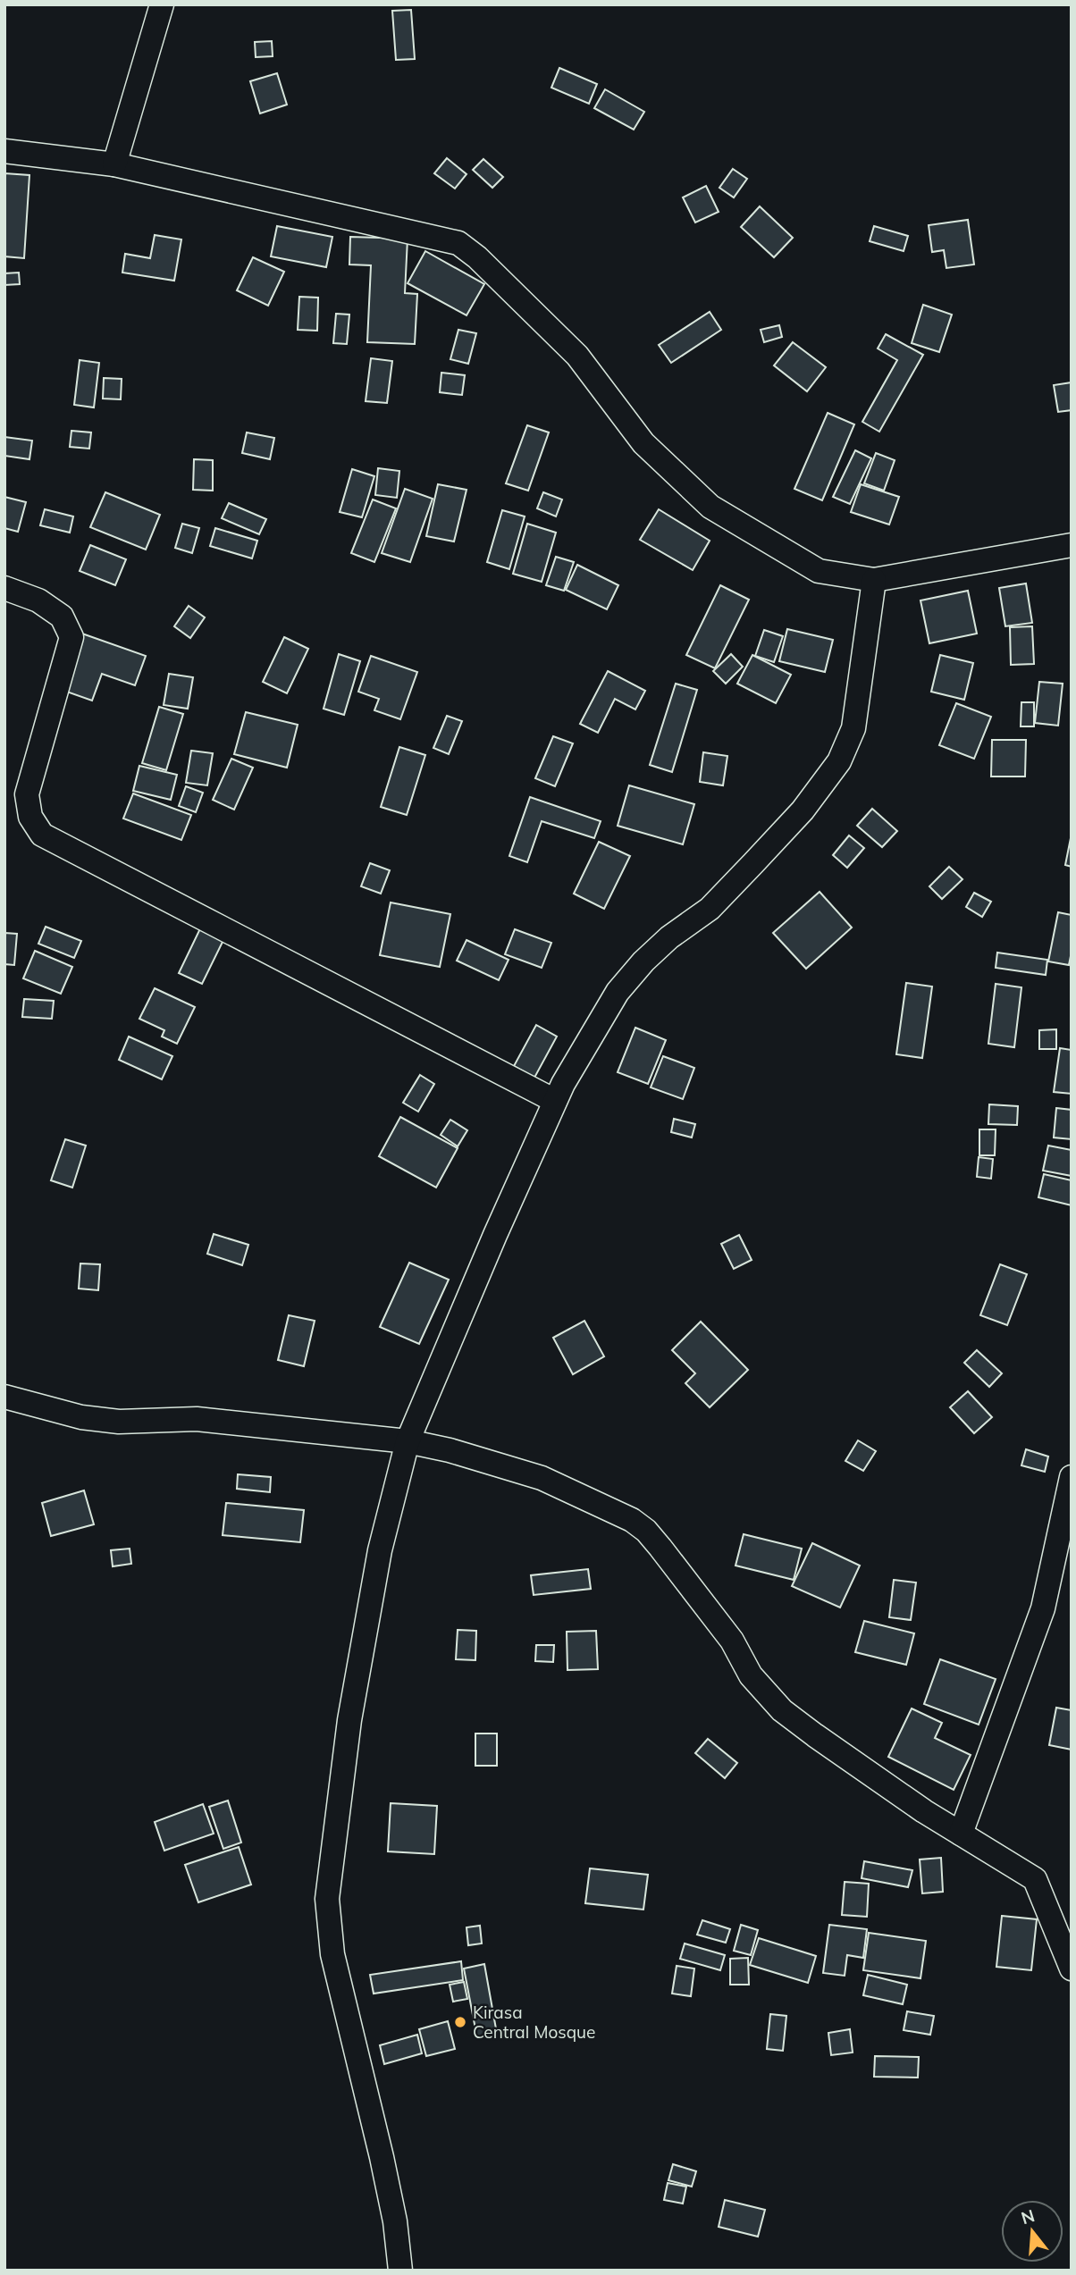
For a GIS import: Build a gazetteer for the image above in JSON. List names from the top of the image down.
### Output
{
  "places": ["Kirasa Central Mosque"],
  "north": "top"
}
